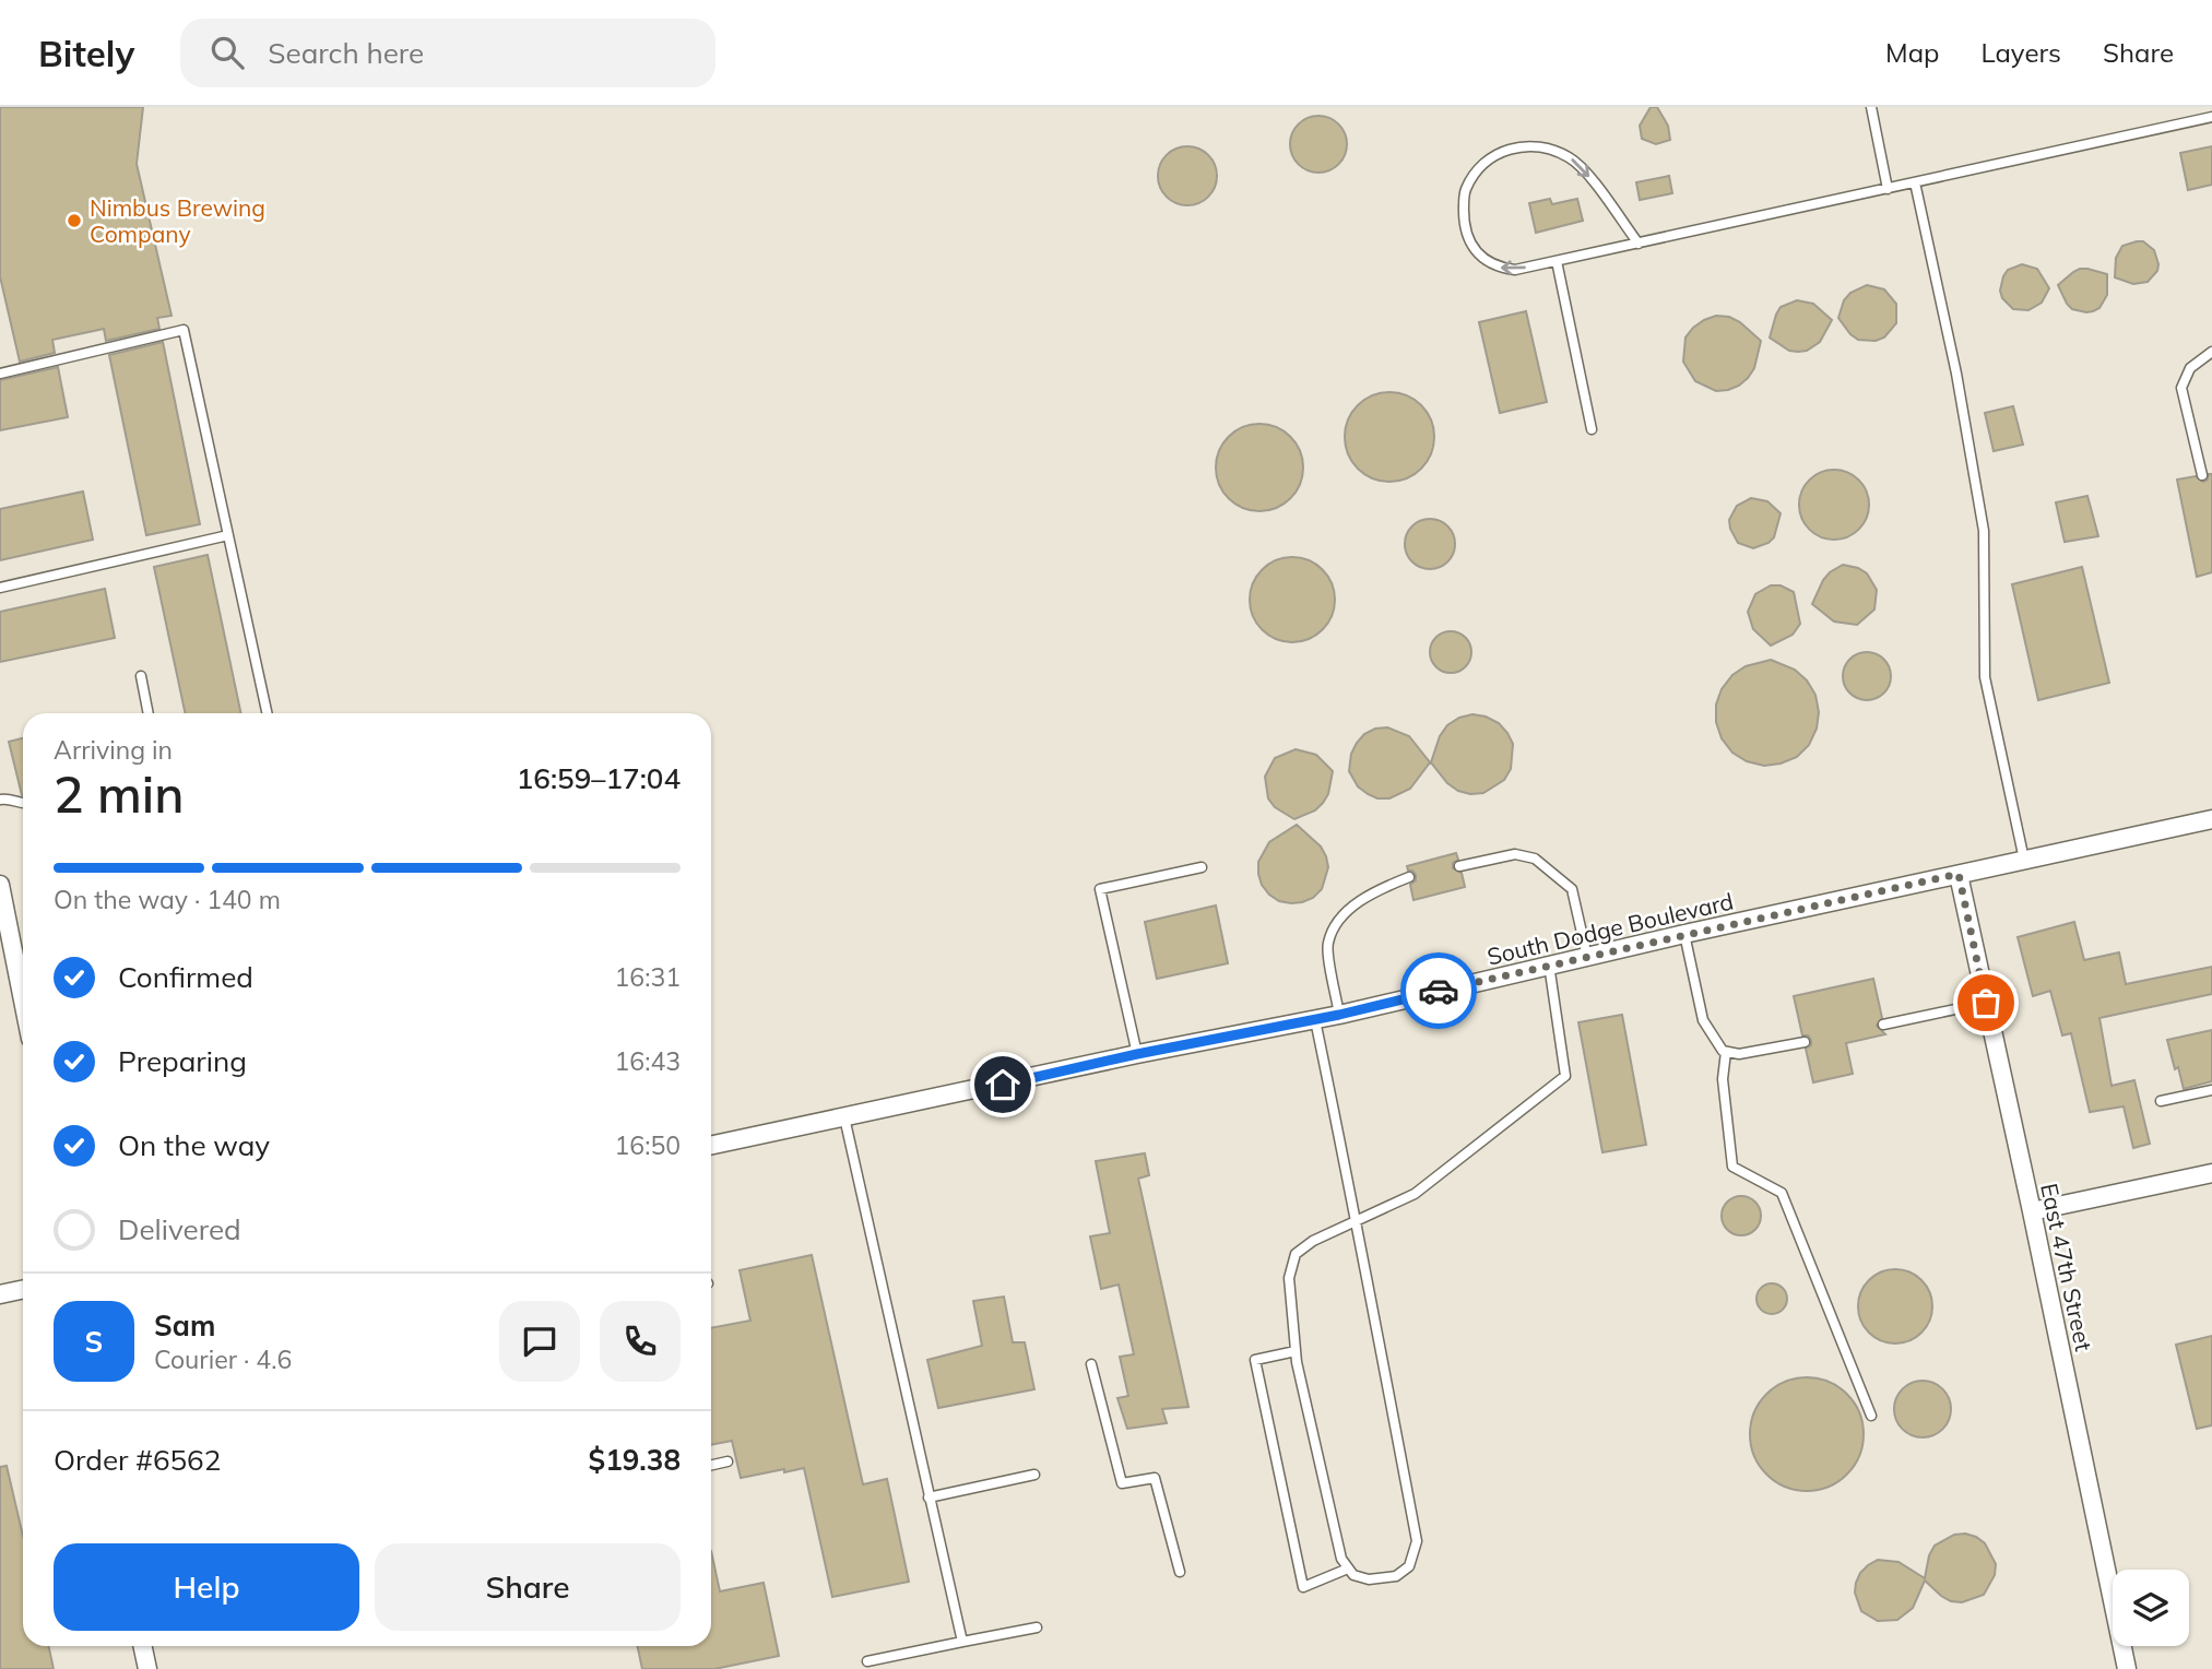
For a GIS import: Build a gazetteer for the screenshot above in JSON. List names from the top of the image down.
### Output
{
  "streets": {
    "street": ["South Dodge Boulevard", "East 47th Street"]
  },
  "crossings": [
    ["South Dodge Boulevard", "East 47th Street"]
  ],
  "places": ["Nimbus Brewing Company"],
  "page": {
    "header": "Bitely",
    "search": "Search here",
    "nav": ["Map", "Layers", "Share"],
    "heading": ["2 min", "Arriving in", "16:59–17:04"],
    "panel": [
      "Sam",
      "Courier · 4.6",
      "Order #6562",
      "$19.38"
    ],
    "bar": "On the way · 140 m",
    "list": [
      ["Confirmed", "16:31"],
      ["Preparing", "16:43"],
      ["On the way", "16:50"],
      "Delivered"
    ],
    "round": "S",
    "buttons": ["Help", "Share"]
  }
}
